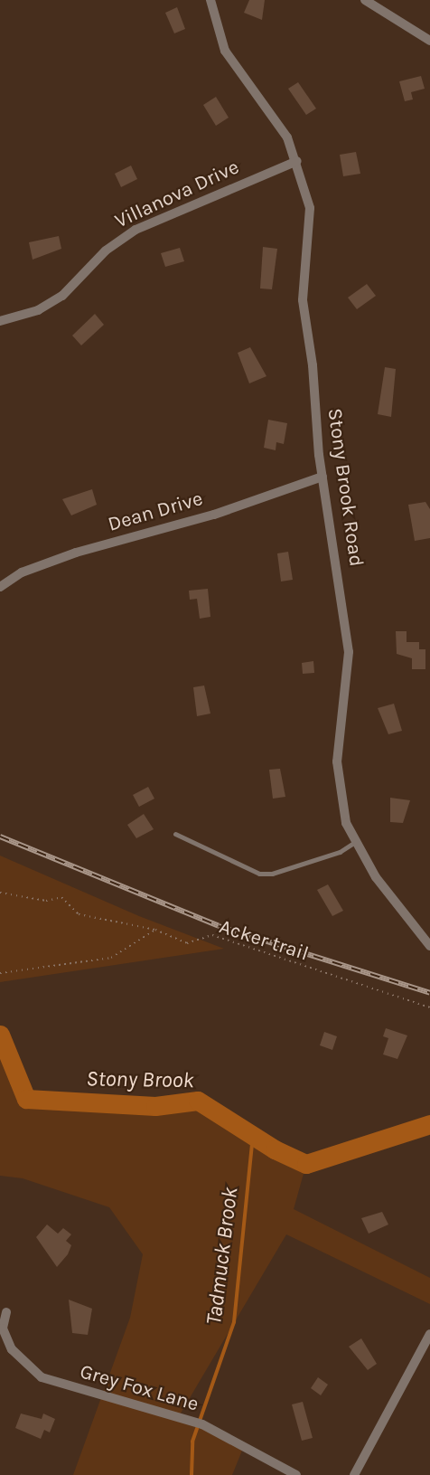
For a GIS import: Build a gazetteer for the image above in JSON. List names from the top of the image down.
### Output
{
  "streets": {
    "street": [
      "Villanova Drive",
      "Stony Brook Road",
      "Dean Drive",
      "Grey Fox Lane"
    ],
    "path": ["Acker trail"]
  },
  "crossings": [
    ["Villanova Drive", "Stony Brook Road"],
    ["Stony Brook Road", "Dean Drive"]
  ],
  "water": ["Stony Brook", "Tadmuck Brook"]
}
